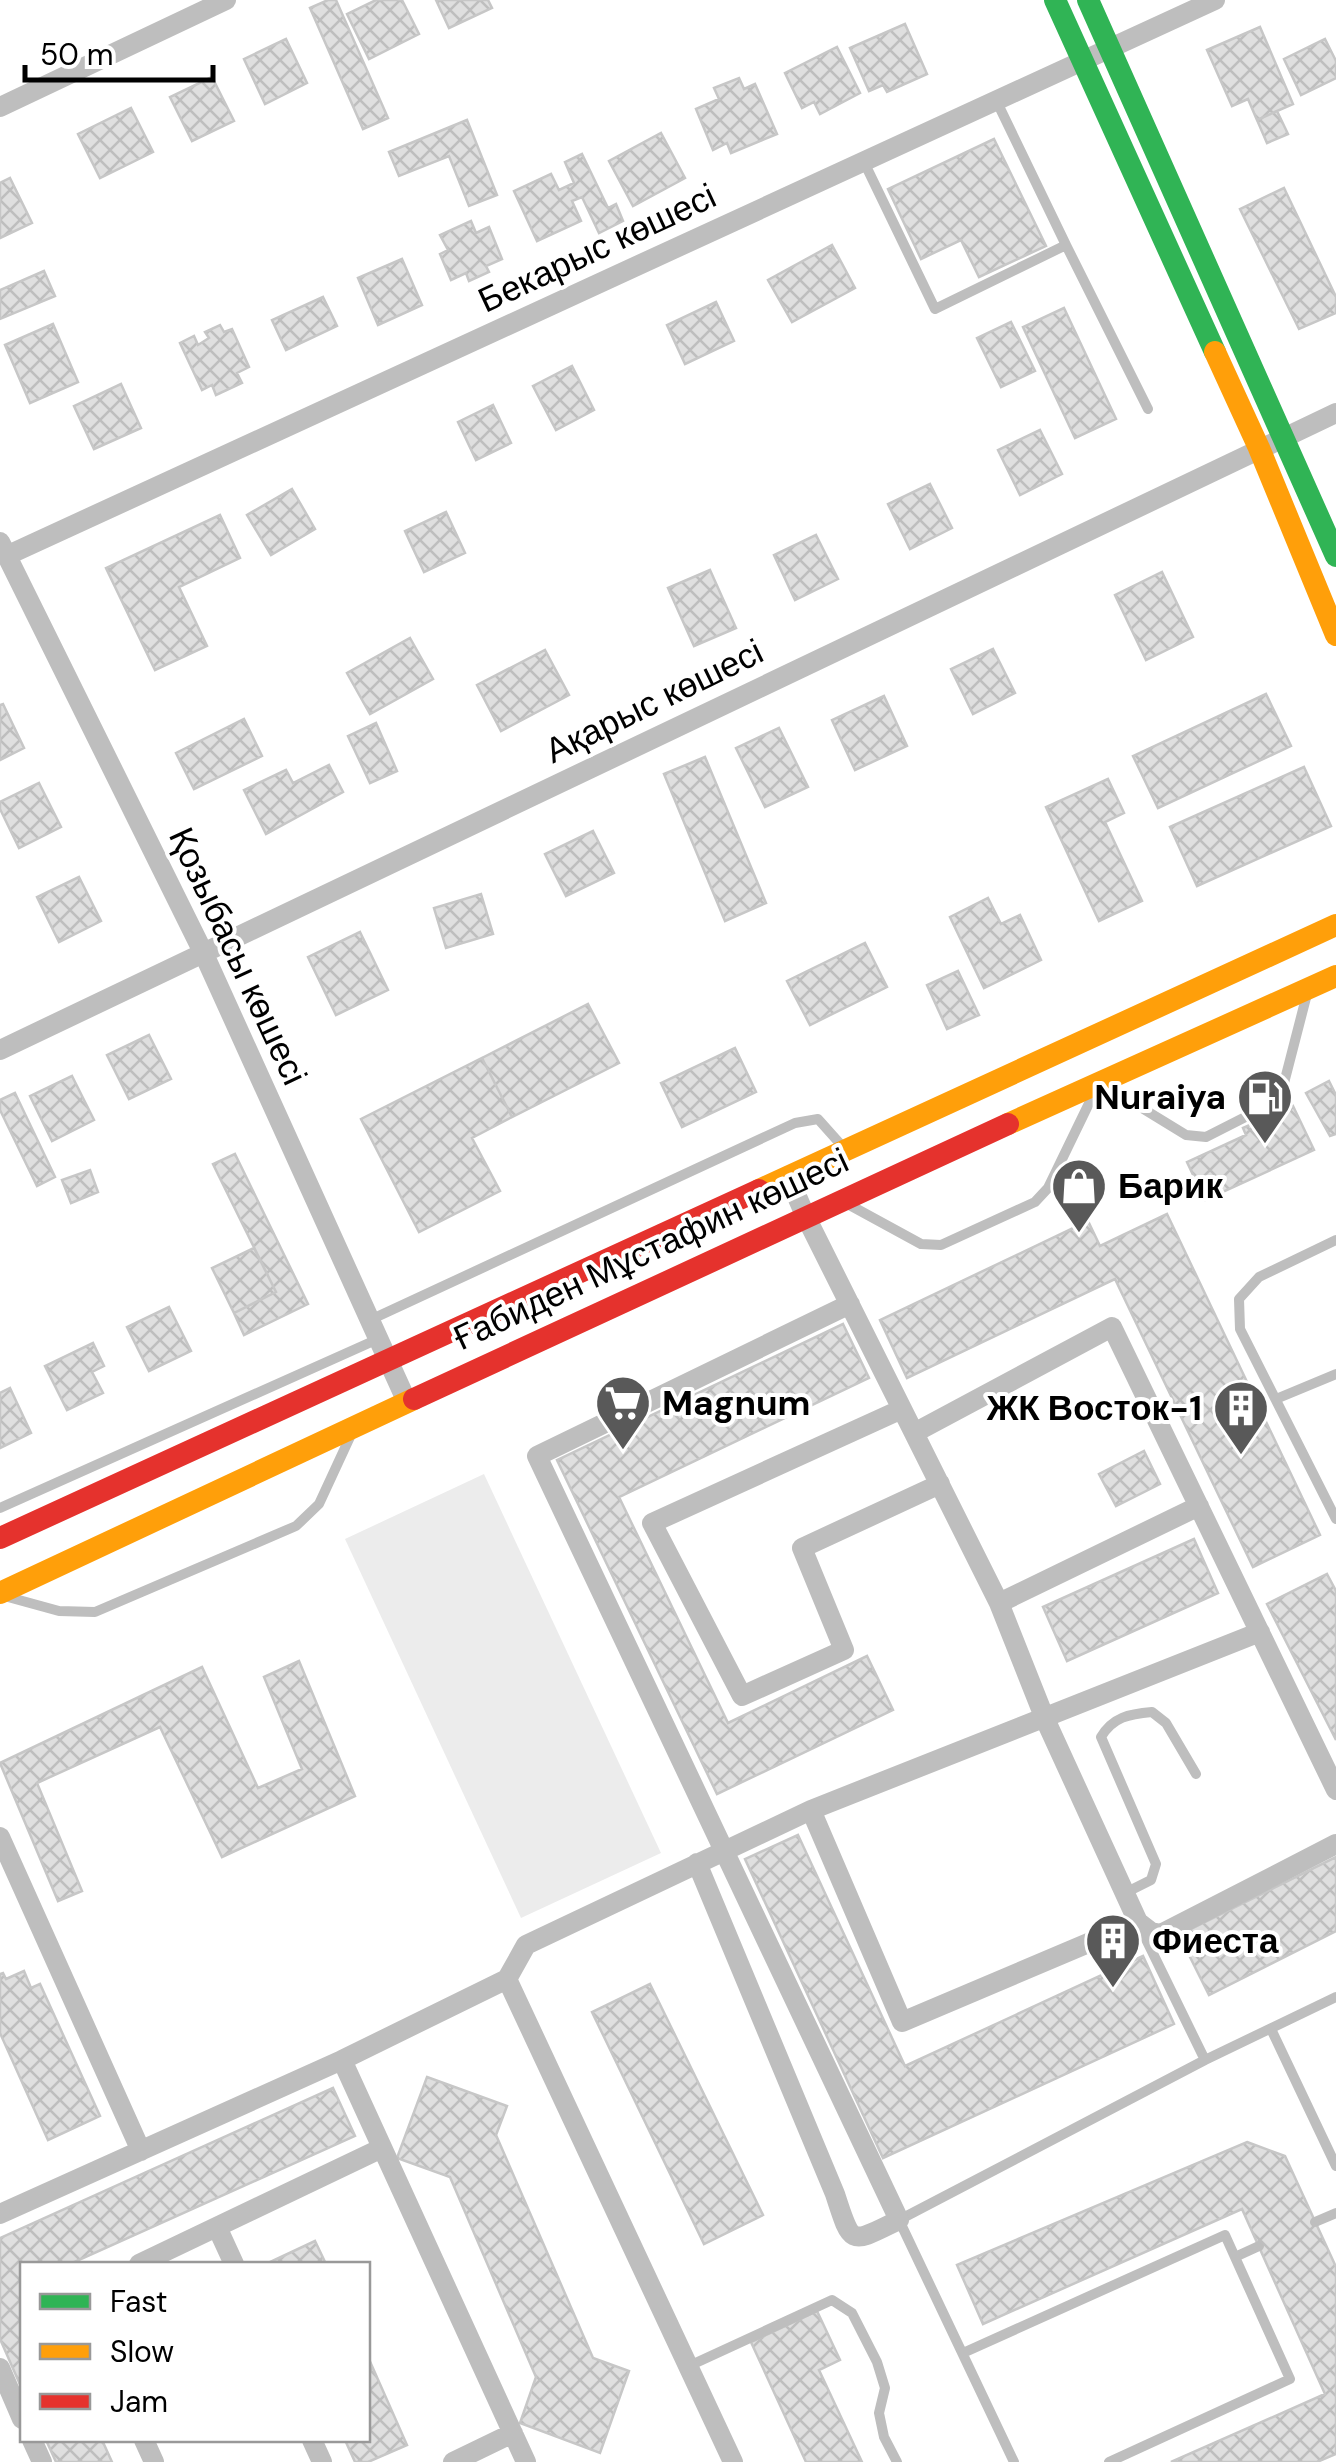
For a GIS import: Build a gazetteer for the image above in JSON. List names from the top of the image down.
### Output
{
  "streets": {
    "street": [
      "Бекарыс көшесі",
      "Ақарыс көшесі",
      "Қозыбасы көшесі",
      "Ғабиден Мұстафин көшесі"
    ]
  },
  "crossings": [
    ["Бекарыс көшесі", "Қозыбасы көшесі"],
    ["Ақарыс көшесі", "Қозыбасы көшесі"],
    ["Қозыбасы көшесі", "Ғабиден Мұстафин көшесі"]
  ],
  "places": {
    "fuel station": ["Nuraiya"],
    "shop": ["Барик"],
    "supermarket": ["Magnum"],
    "building": ["ЖК Восток-1", "Фиеста"]
  },
  "legend": ["Fast", "Slow", "Jam"],
  "scale_bar": "50 m"
}
